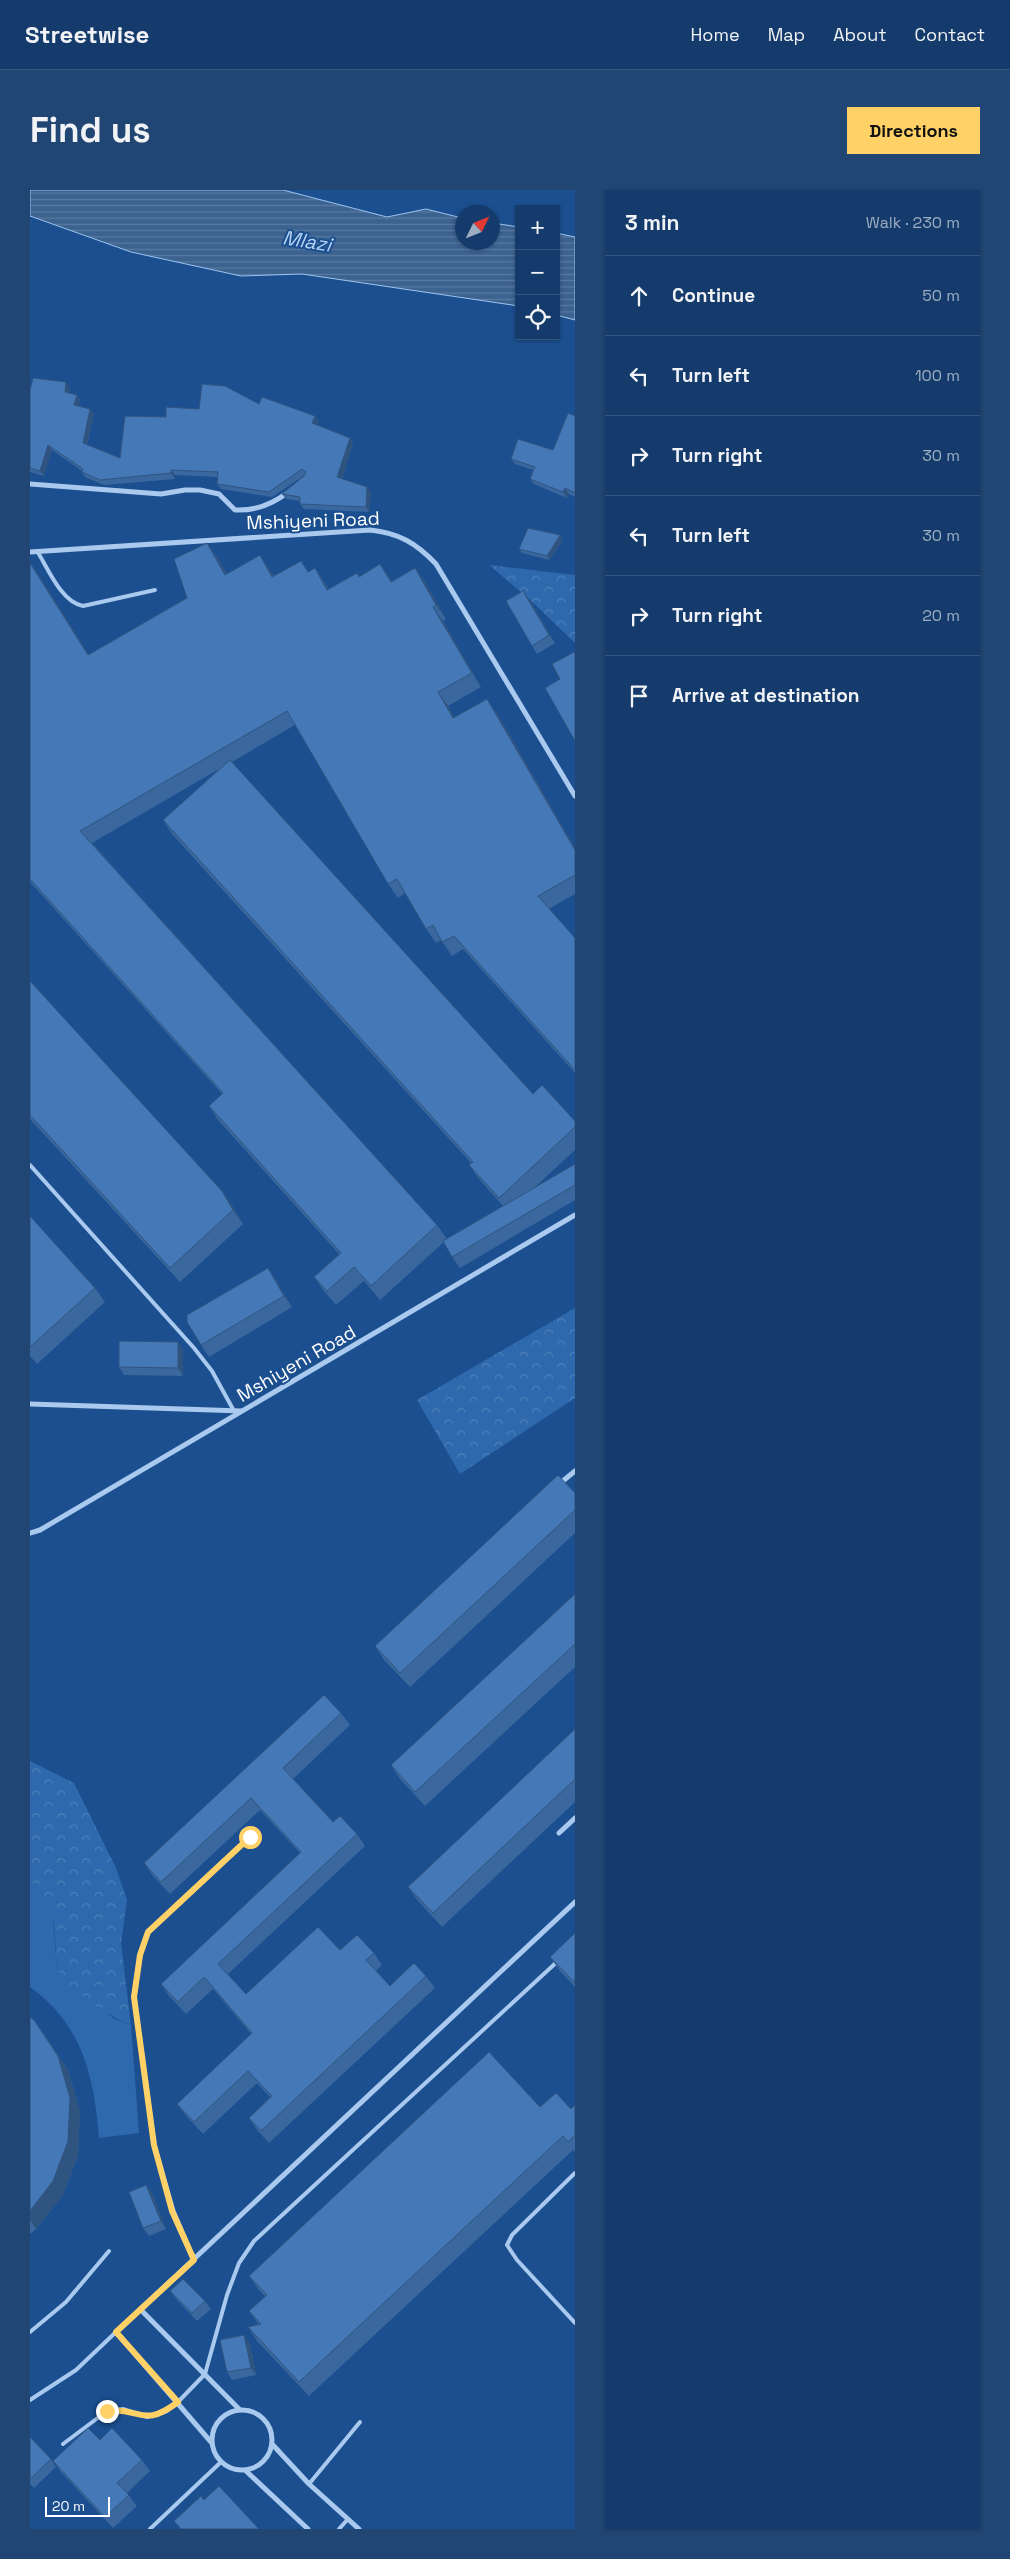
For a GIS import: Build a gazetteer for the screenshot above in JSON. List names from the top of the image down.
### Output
{
  "streets": {
    "street": ["Mshiyeni Road"]
  },
  "water": ["Mlazi"],
  "scale_bar": "20 m",
  "north": "top right",
  "page": {
    "header": "Streetwise",
    "nav": [
      "Home",
      "Map",
      "About",
      "Contact"
    ],
    "buttons": "Directions",
    "title": "Find us",
    "heading": ["3 min", "Walk · 230 m"],
    "map_buttons": ["+", "−"],
    "list": [
      ["Continue", "50 m"],
      ["Turn left", "100 m"],
      ["Turn right", "30 m"],
      ["Turn left", "30 m"],
      ["Turn right", "20 m"],
      "Arrive at destination"
    ],
    "scale": "20 m"
  }
}
